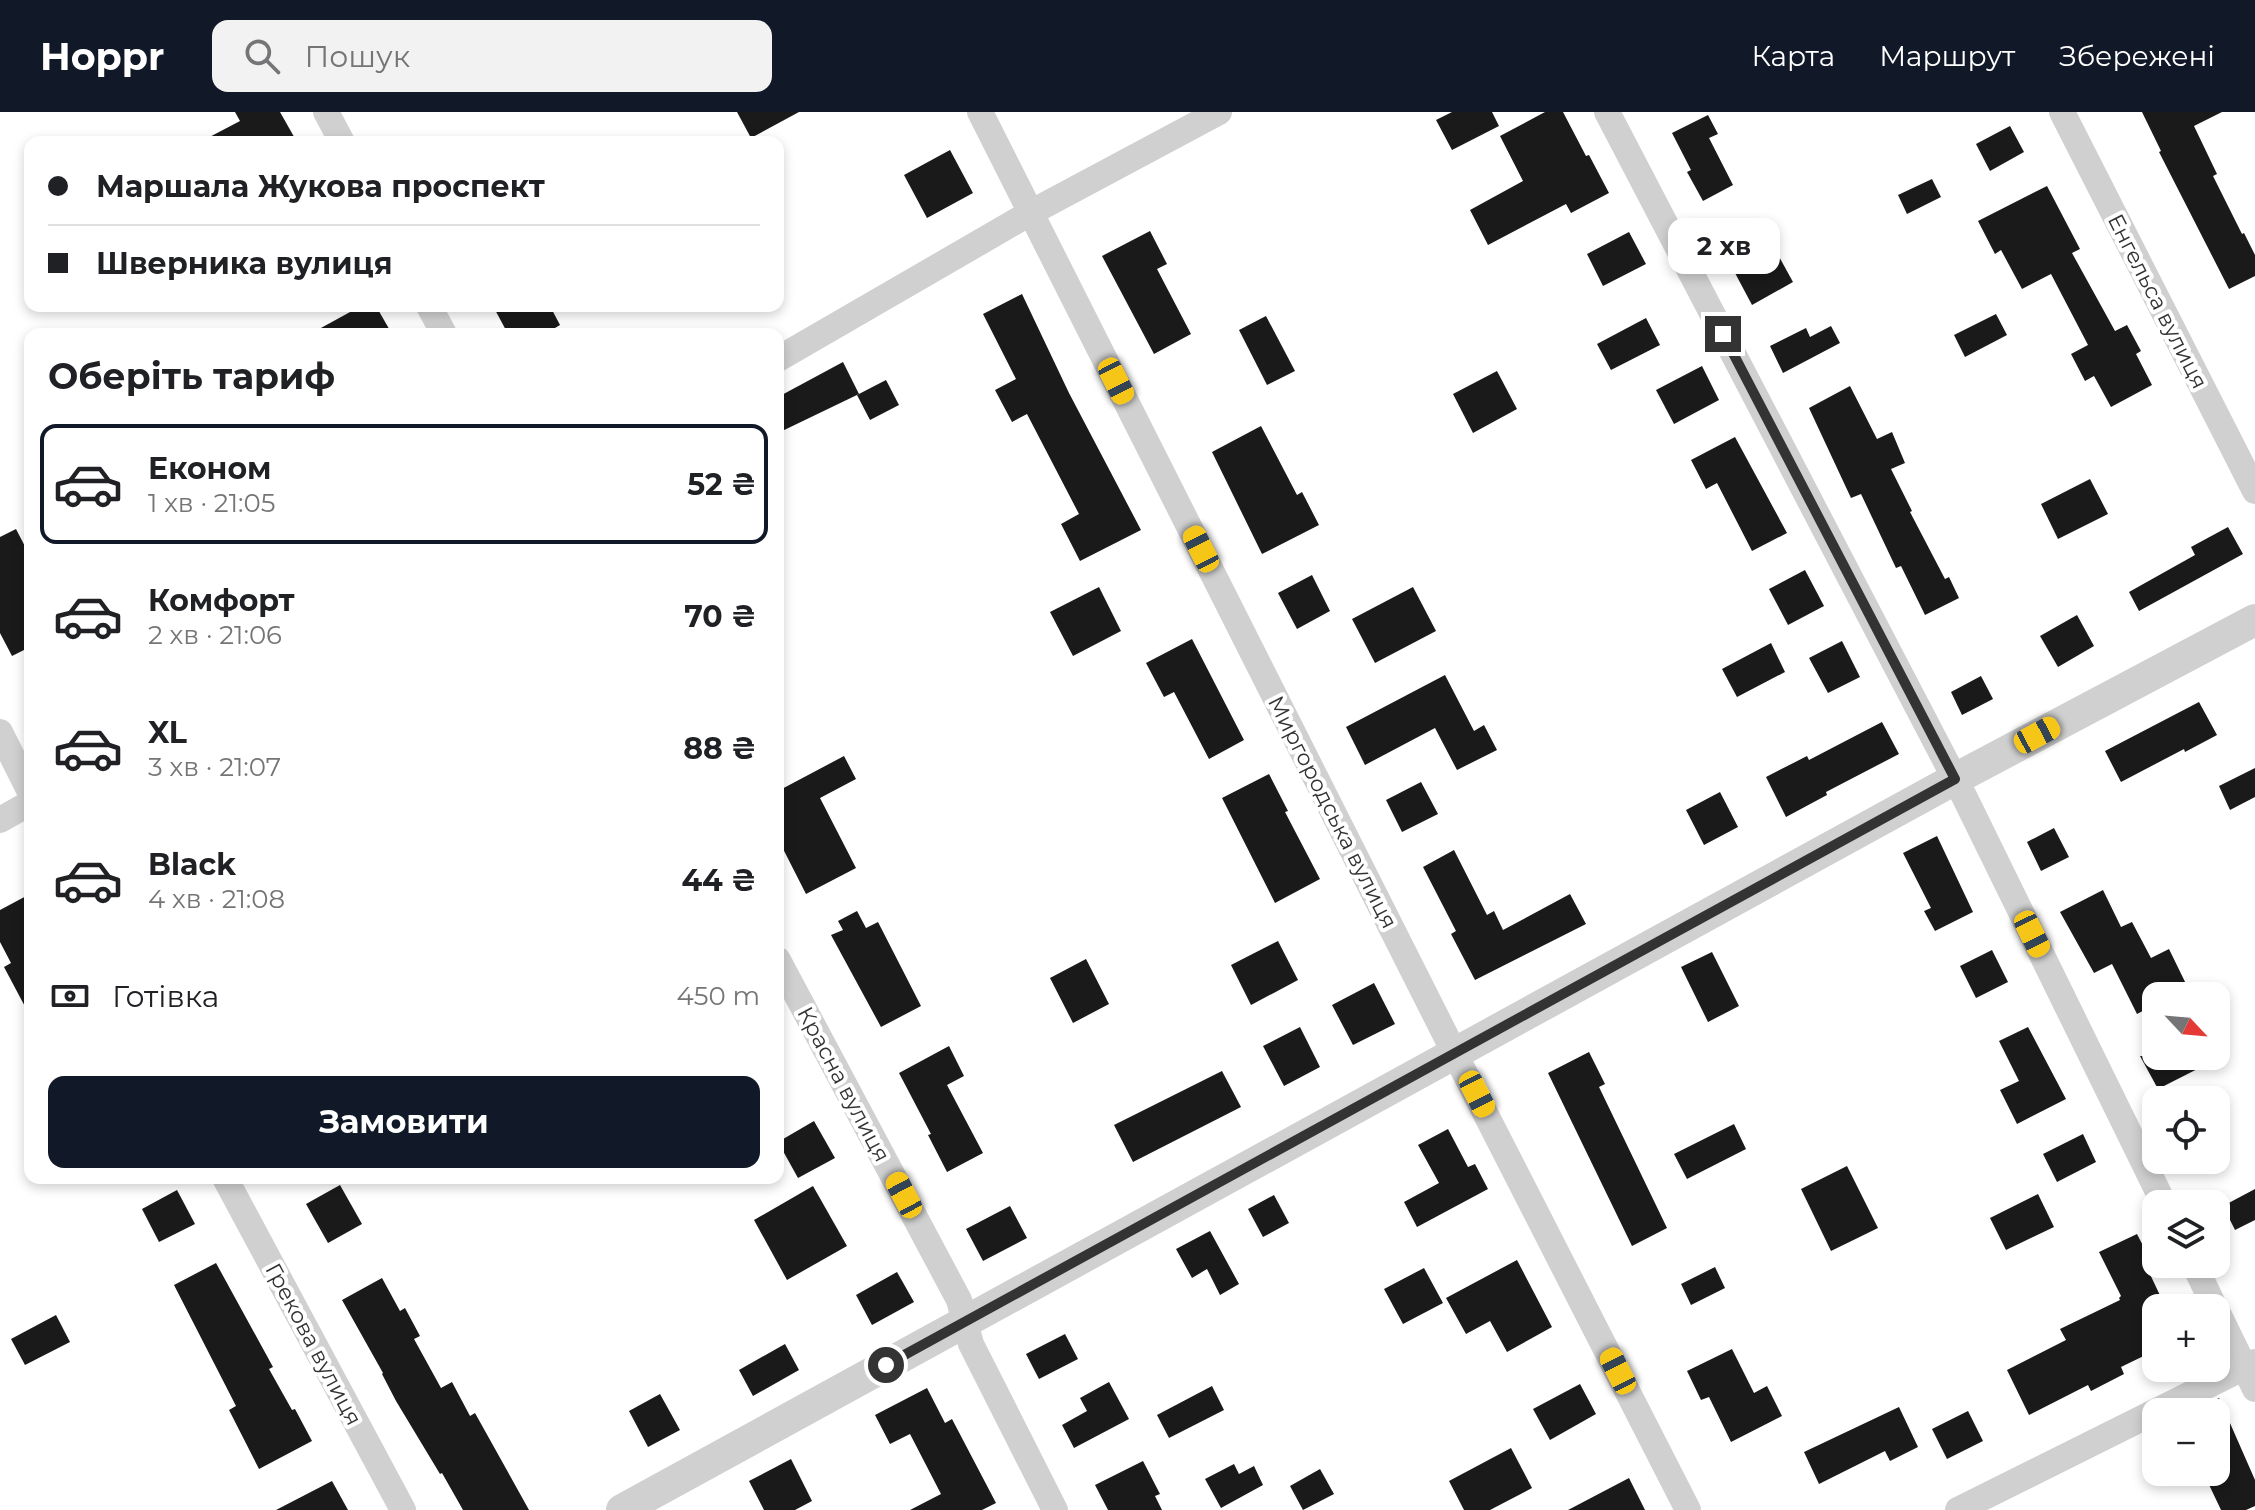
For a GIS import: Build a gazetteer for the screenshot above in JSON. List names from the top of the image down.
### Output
{
  "streets": {
    "street": [
      "Енгельса вулиця",
      "Миргородська вулиця",
      "Красна вулиця",
      "Грекова вулиця"
    ]
  },
  "north": "bottom right",
  "page": {
    "header": "Hoppr",
    "search": "Пошук",
    "nav": ["Карта", "Маршрут", "Збережені"],
    "banner": ["Маршала Жукова проспект", "Шверника вулиця"],
    "bubble": "2 хв",
    "heading": "Оберіть тариф",
    "list": [
      {
        "name": "Економ",
        "note": "1 хв · 21:05",
        "value": "52 ₴"
      },
      {
        "name": "Комфорт",
        "note": "2 хв · 21:06",
        "value": "70 ₴"
      },
      {
        "name": "XL",
        "note": "3 хв · 21:07",
        "value": "88 ₴"
      },
      {
        "name": "Black",
        "note": "4 хв · 21:08",
        "value": "44 ₴"
      }
    ],
    "pay": ["Готівка", "450 m"],
    "map_buttons": ["+", "−"],
    "buttons": "Замовити"
  }
}
